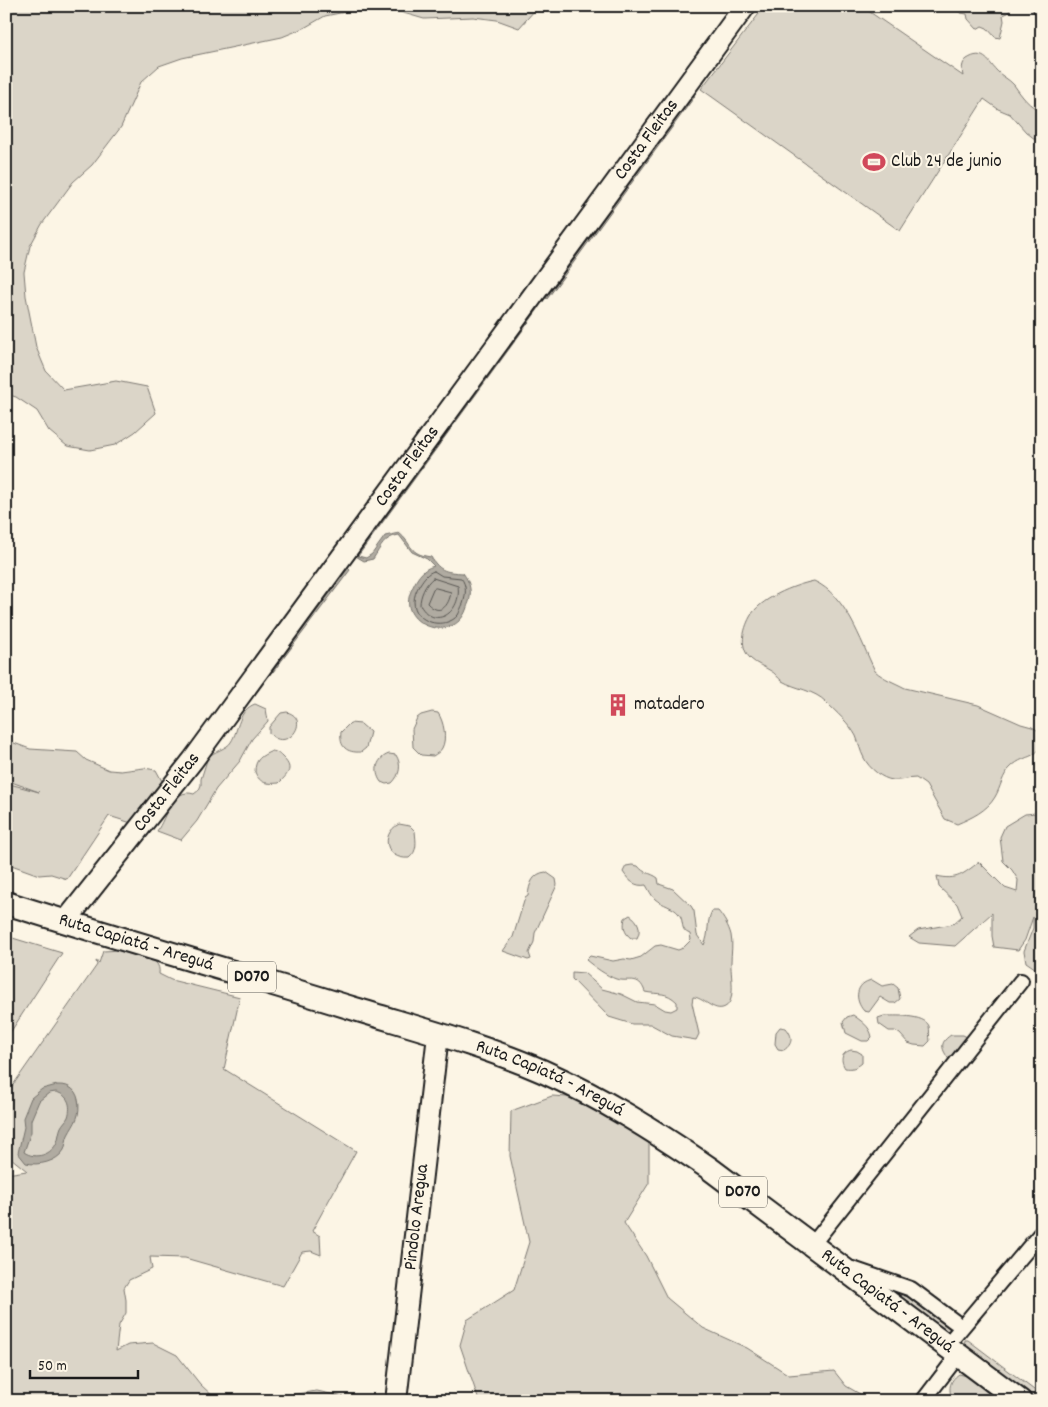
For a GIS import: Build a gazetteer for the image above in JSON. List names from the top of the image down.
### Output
{
  "streets": {
    "main road": [
      "Costa Fleitas",
      "Ruta Capiatá - Areguá",
      "D070",
      "Pindolo Aregua"
    ]
  },
  "crossings": [
    ["Costa Fleitas", "Ruta Capiatá - Areguá"],
    ["Ruta Capiatá - Areguá", "Pindolo Aregua"]
  ],
  "places": {
    "sports": ["Club 24 de junio"],
    "building": ["matadero"]
  },
  "scale_bar": "50 m"
}
